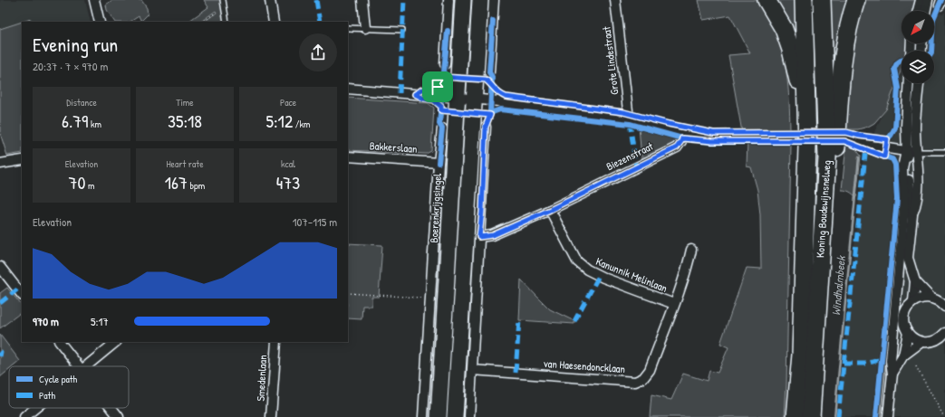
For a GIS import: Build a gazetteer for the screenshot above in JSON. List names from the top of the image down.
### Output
{
  "streets": {
    "highway": ["Boerenkrijgsingel", "Koning Boudewijnsnelweg"],
    "street": [
      "Grote Lindestraat",
      "Bakkerslaan",
      "Biezenstraat",
      "Kanunnik Melinlaan",
      "van Haesendoncklaan",
      "Smedenlaan"
    ]
  },
  "crossings": [
    ["Bakkerslaan", "Boerenkrijgsingel"],
    ["Biezenstraat", "Kanunnik Melinlaan"],
    ["Kanunnik Melinlaan", "van Haesendoncklaan"]
  ],
  "water": ["Windhalmbeek"],
  "legend": ["Cycle path", "Path"],
  "north": "bottom left",
  "page": {
    "heading": ["Evening run", "20:37 · 7 × 970 m"],
    "stats": [
      ["Distance", "6.79 km"],
      ["Time", "35:18"],
      ["Pace", "5:12 /km"],
      ["Elevation", "70 m"],
      ["Heart rate", "167 bpm"],
      ["kcal", "473"]
    ],
    "chart": ["Elevation", "107–115 m"],
    "list": [
      {
        "name": "970 m",
        "note": "5:17"
      }
    ]
  }
}
